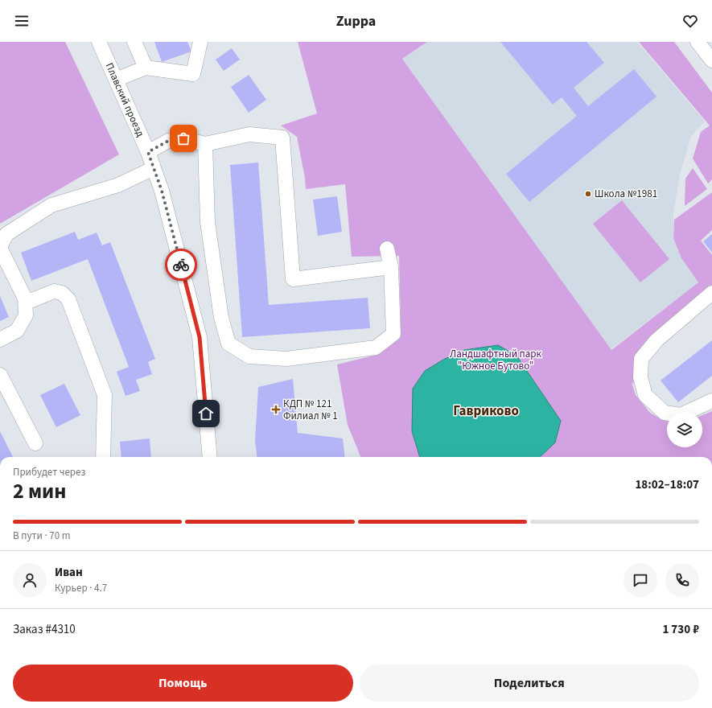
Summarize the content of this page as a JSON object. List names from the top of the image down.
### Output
{
  "streets": {
    "street": ["Плавский проезд"]
  },
  "districts": ["Гавриково"],
  "parks": ["Ландшафтный парк \"Южное Бутово\""],
  "places": {
    "other": ["Школа №1981"],
    "health": ["КДП № 121 Филиал № 1"]
  },
  "page": {
    "header": "Zuppa",
    "heading": ["2 мин", "Прибудет через", "18:02–18:07"],
    "panel": [
      "Иван",
      "Курьер · 4.7",
      "Заказ #4310",
      "1 730 ₽"
    ],
    "bar": "В пути · 70 m",
    "buttons": ["Помощь", "Поделиться"]
  }
}
